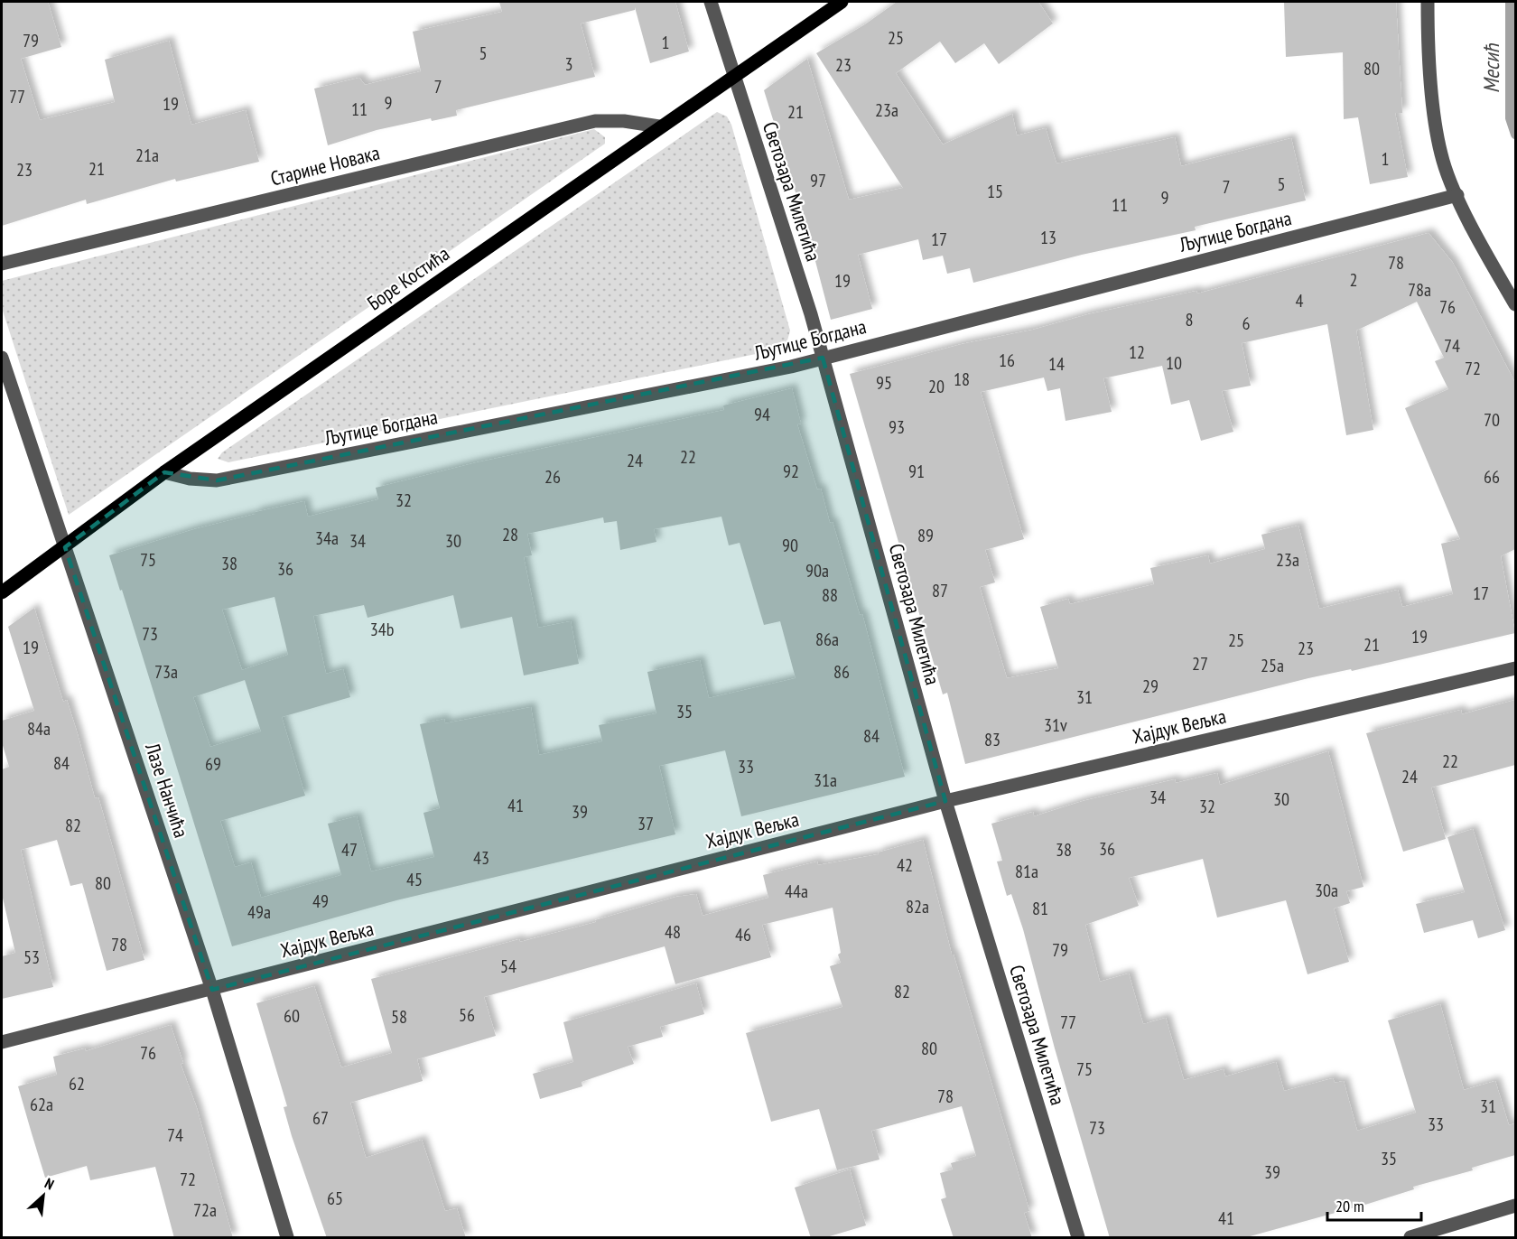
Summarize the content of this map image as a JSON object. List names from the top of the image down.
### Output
{
  "streets": {
    "main road": ["Боре Костића"],
    "street": [
      "Старине Новака",
      "Светозара Милетића",
      "Љутице Богдана",
      "Хајдук Вељка",
      "Лазе Нанчића"
    ]
  },
  "crossings": [
    ["Старине Новака", "Боре Костића"],
    ["Светозара Милетића", "Љутице Богдана"],
    ["Светозара Милетића", "Боре Костића"],
    ["Светозара Милетића", "Хајдук Вељка"],
    ["Љутице Богдана", "Боре Костића"],
    ["Боре Костића", "Лазе Нанчића"],
    ["Хајдук Вељка", "Лазе Нанчића"]
  ],
  "water": ["Месић"],
  "house_numbers": [
    "25",
    "79",
    "1",
    "5",
    "3",
    "23",
    "80",
    "7",
    "77",
    "9",
    "19",
    "11",
    "23a",
    "21",
    "21a",
    "1",
    "21",
    "23",
    "97",
    "5",
    "7",
    "15",
    "9",
    "11",
    "13",
    "17",
    "78",
    "2",
    "19",
    "78a",
    "4",
    "76",
    "8",
    "6",
    "74",
    "12",
    "16",
    "10",
    "14",
    "72",
    "18",
    "95",
    "20",
    "94",
    "70",
    "93",
    "22",
    "24",
    "92",
    "91",
    "26",
    "66",
    "32",
    "28",
    "89",
    "34a",
    "34",
    "30",
    "90",
    "75",
    "23a",
    "38",
    "36",
    "90a",
    "87",
    "17",
    "88",
    "34b",
    "73",
    "19",
    "86a",
    "25",
    "21",
    "19",
    "23",
    "27",
    "25a",
    "73a",
    "86",
    "29",
    "31",
    "35",
    "31v",
    "84a",
    "84",
    "83",
    "22",
    "84",
    "69",
    "33",
    "24",
    "31a",
    "34",
    "30",
    "41",
    "32",
    "39",
    "37",
    "82",
    "36",
    "47",
    "38",
    "43",
    "42",
    "81a",
    "45",
    "80",
    "30a",
    "44a",
    "49",
    "82a",
    "81",
    "49a",
    "48",
    "46",
    "78",
    "79",
    "53",
    "54",
    "82",
    "56",
    "60",
    "58",
    "77",
    "80",
    "76",
    "75",
    "62",
    "78",
    "62a",
    "31",
    "67",
    "33",
    "73",
    "74",
    "35",
    "39",
    "72",
    "65",
    "72a",
    "41"
  ],
  "scale_bar": "20 m",
  "north": "top right"
}
